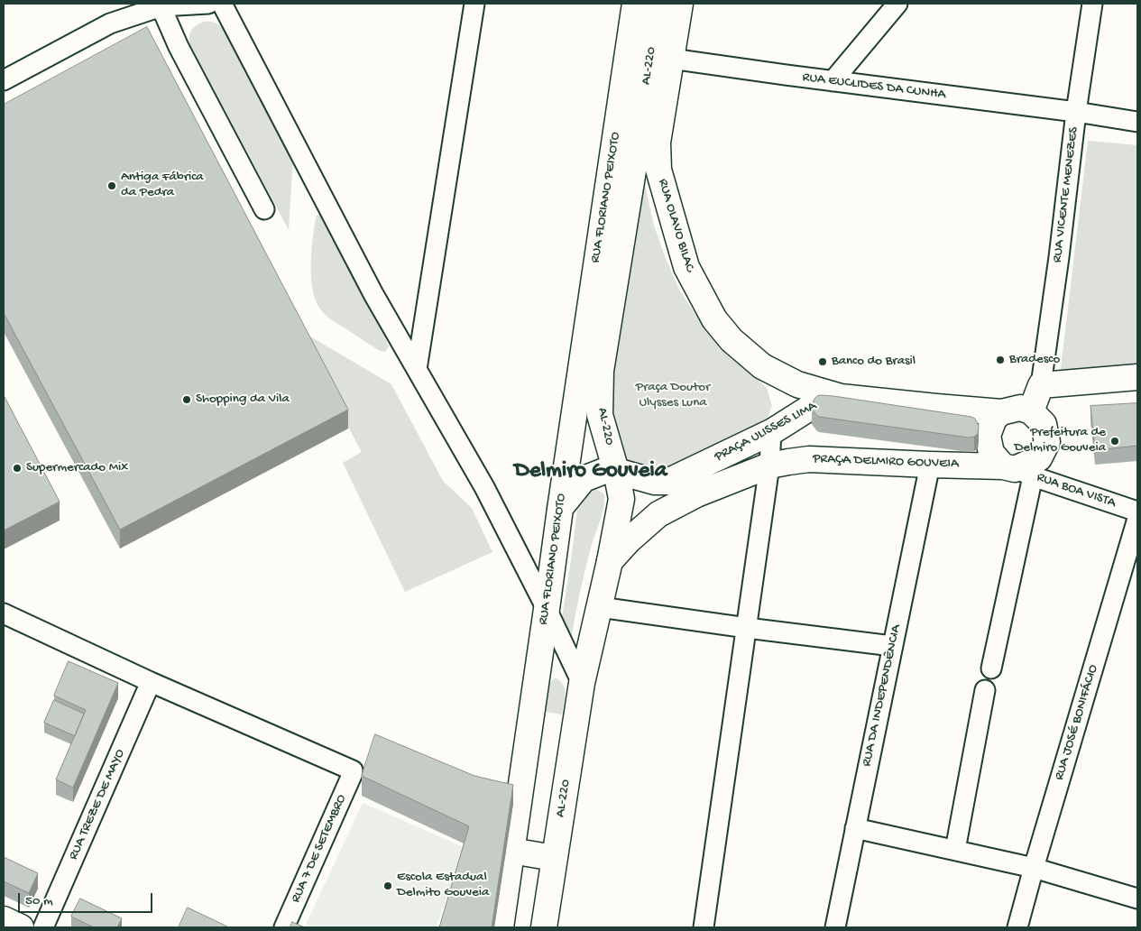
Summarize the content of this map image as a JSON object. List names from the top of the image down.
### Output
{
  "streets": {
    "main road": [
      "AL-220",
      "RUA FLORIANO PEIXOTO",
      "RUA OLAVO BILAC",
      "PRAÇA ULISSES LIMA",
      "PRAÇA DELMIRO GOUVEIA"
    ],
    "street": [
      "RUA EUCLIDES DA CUNHA",
      "RUA VICENTE MENEZES",
      "RUA BOA VISTA",
      "RUA DA INDEPENDÊNCIA",
      "RUA JOSÉ BONIFÁCIO",
      "RUA TREZE DE MAYO",
      "RUA 7 DE SETEMBRO"
    ]
  },
  "crossings": [
    ["AL-220", "PRAÇA ULISSES LIMA"],
    ["RUA EUCLIDES DA CUNHA", "RUA VICENTE MENEZES"],
    ["RUA EUCLIDES DA CUNHA", "RUA OLAVO BILAC"],
    ["RUA OLAVO BILAC", "PRAÇA ULISSES LIMA"],
    ["PRAÇA ULISSES LIMA", "PRAÇA DELMIRO GOUVEIA"],
    ["PRAÇA ULISSES LIMA", "RUA BOA VISTA"],
    ["PRAÇA DELMIRO GOUVEIA", "RUA BOA VISTA"],
    ["PRAÇA DELMIRO GOUVEIA", "RUA DA INDEPENDÊNCIA"],
    ["RUA TREZE DE MAYO", "RUA 7 DE SETEMBRO"]
  ],
  "districts": ["Delmiro Gouveia"],
  "parks": ["Praça Doutor Ulysses Luna"],
  "places": [
    "Antiga Fábrica da Pedra",
    "Bradesco",
    "Banco do Brasil",
    "Shopping da Vila",
    "Prefeitura de Delmiro Gouveia",
    "Supermercado Mix",
    "Escola Estadual Delmito Gouveia"
  ],
  "scale_bar": "50 m"
}
